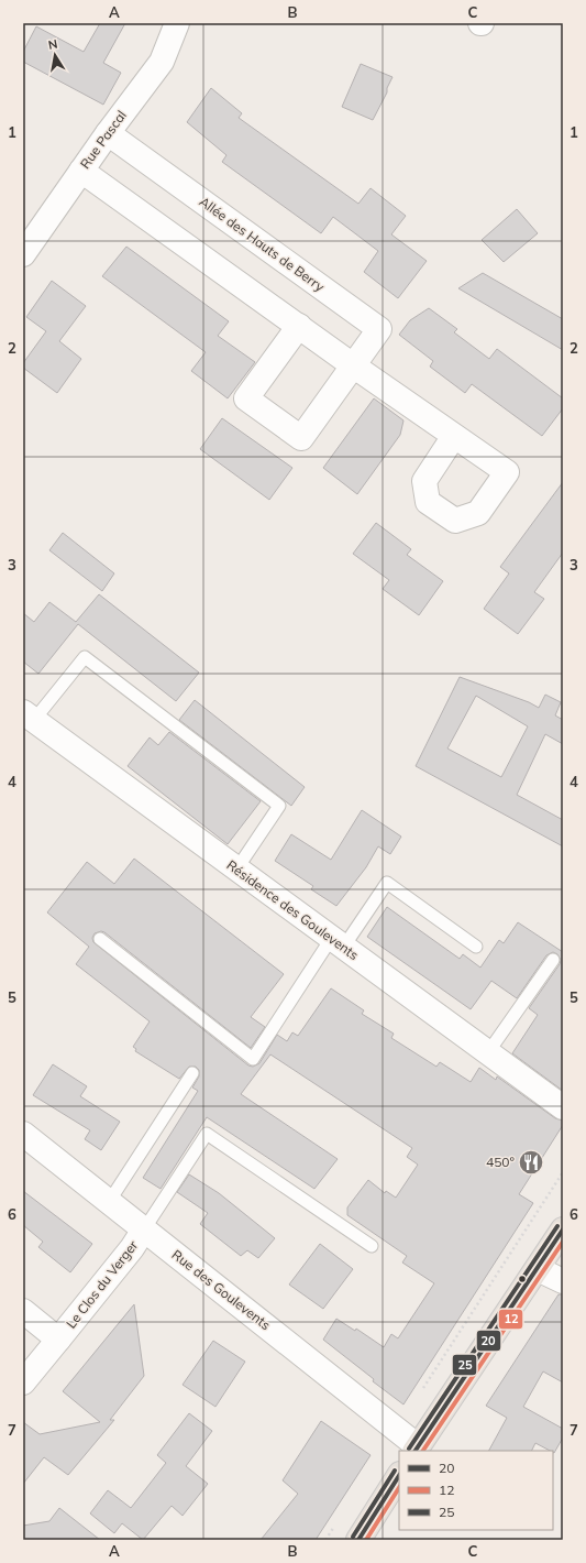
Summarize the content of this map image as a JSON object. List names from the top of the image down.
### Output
{
  "streets": {
    "street": [
      "Rue Pascal",
      "Allée des Hauts de Berry",
      "Résidence des Goulevents",
      "Le Clos du Verger",
      "Rue des Goulevents"
    ]
  },
  "crossings": [
    ["Rue Pascal", "Allée des Hauts de Berry"],
    ["Le Clos du Verger", "Rue des Goulevents"]
  ],
  "places": {
    "restaurant": ["450°"]
  },
  "lines": ["transit line 25", "transit line 20", "transit line 12"],
  "legend": ["20", "12", "25"],
  "north": "top",
  "grid": {
    "columns": ["A", "B", "C"],
    "rows": [
      "1",
      "2",
      "3",
      "4",
      "5",
      "6",
      "7"
    ]
  }
}
